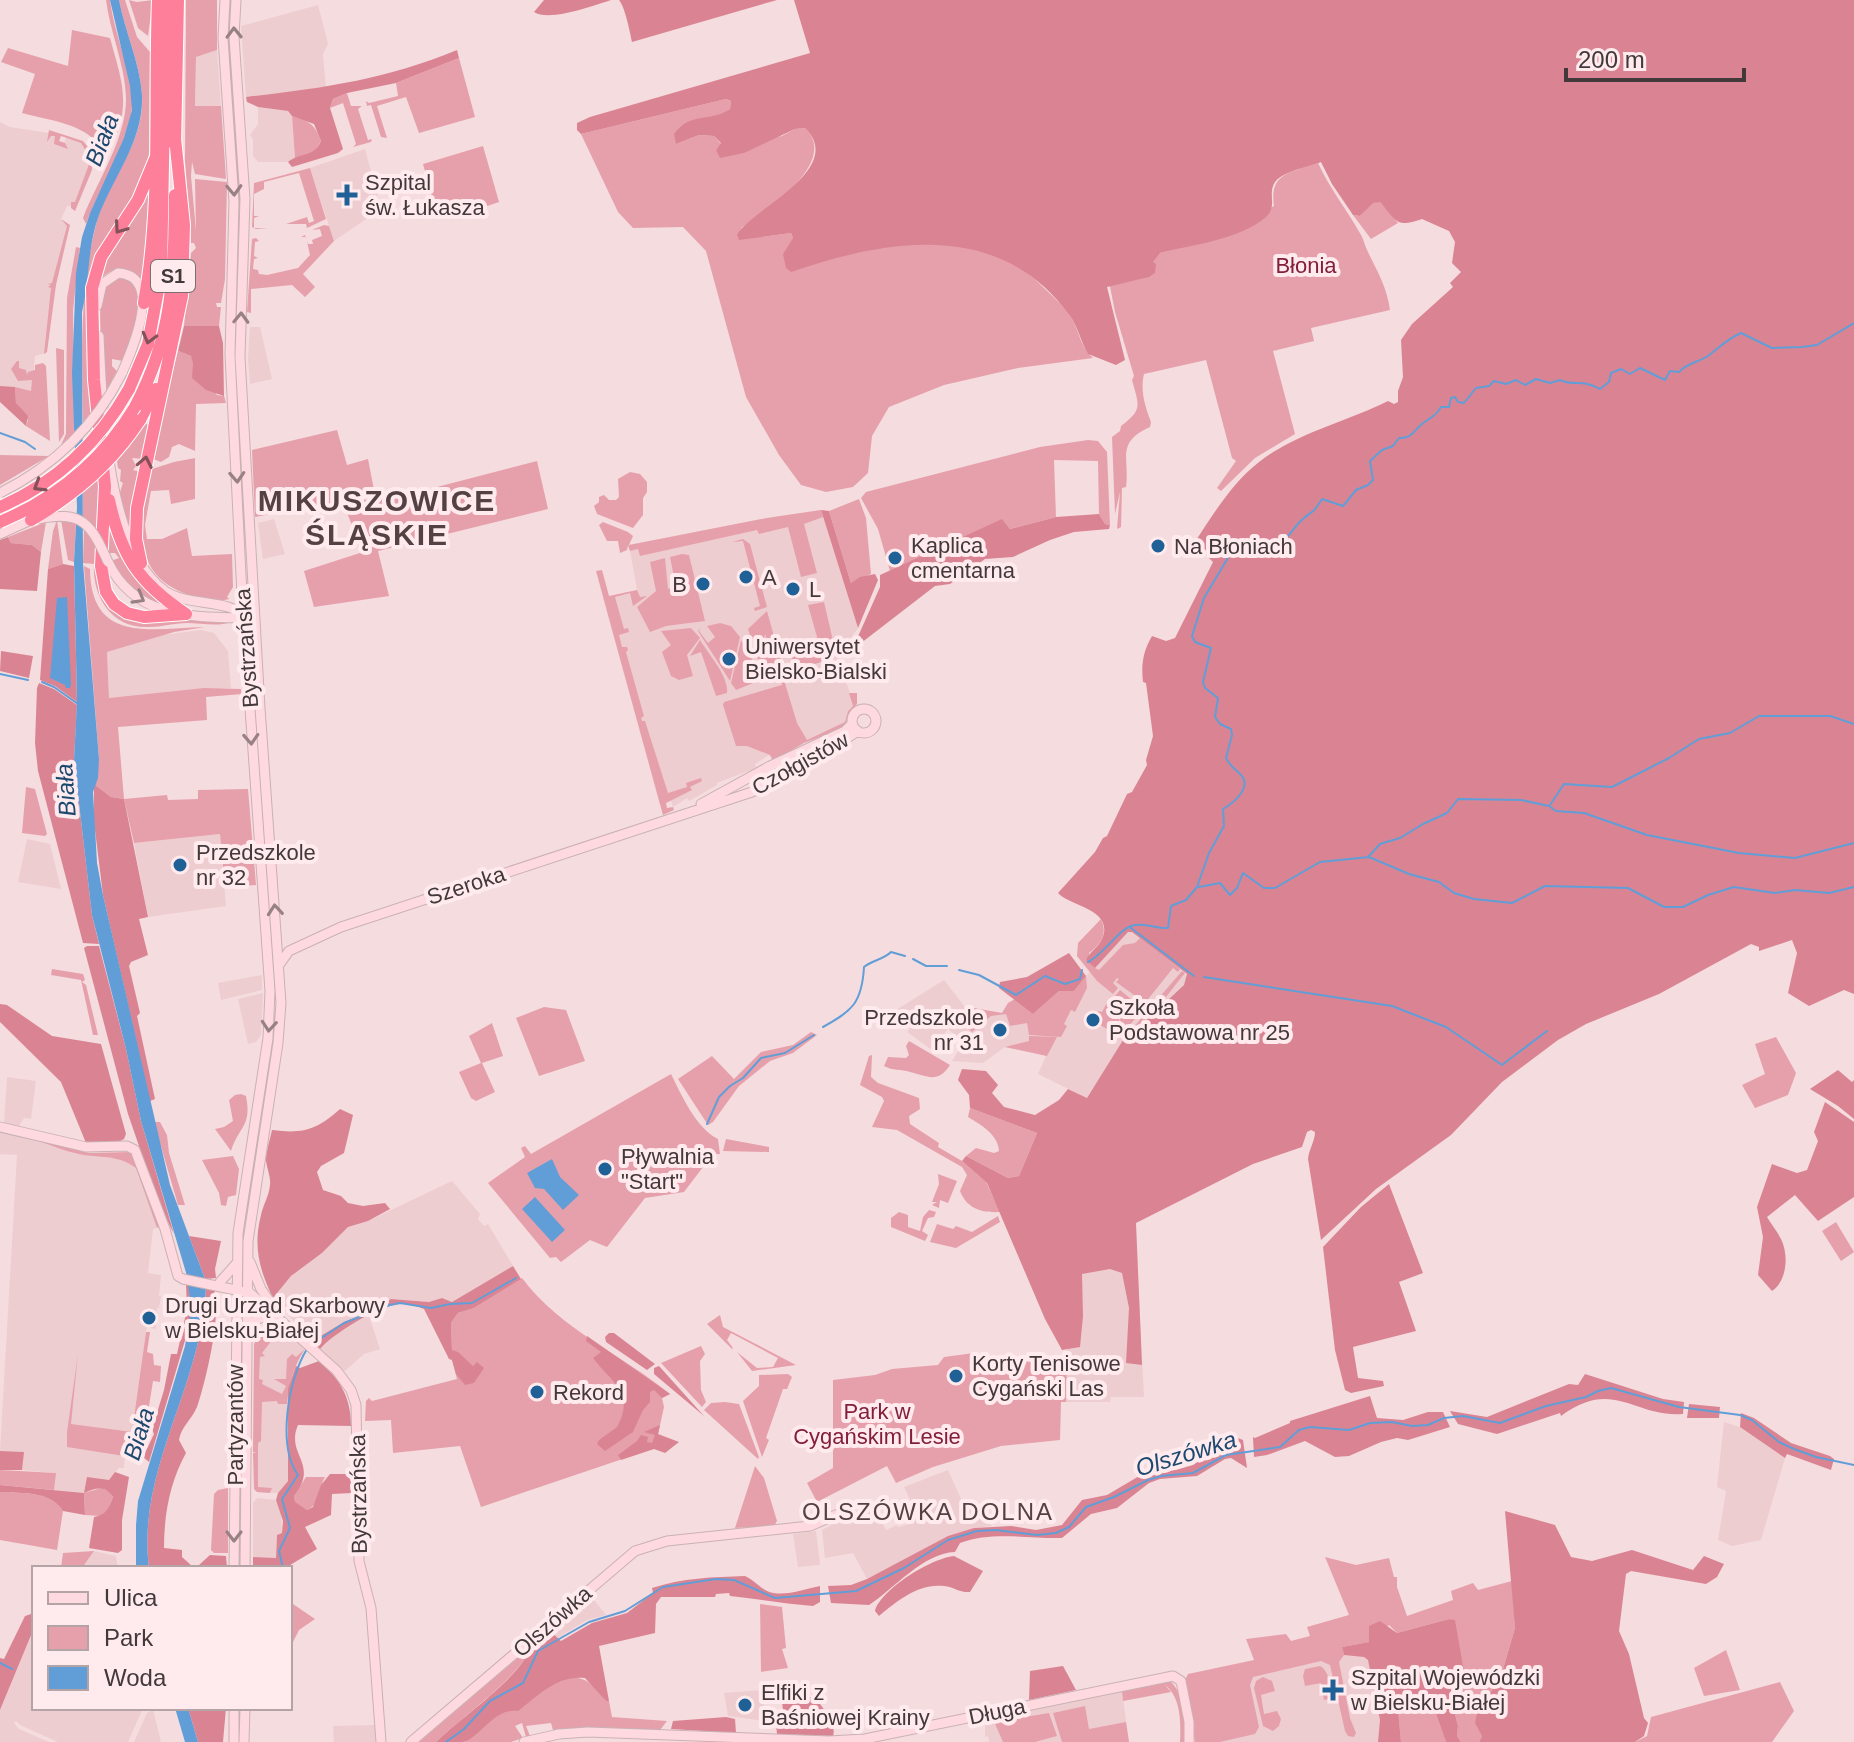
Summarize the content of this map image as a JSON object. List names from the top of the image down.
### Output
{
  "streets": {
    "highway": ["S1"],
    "main road": [
      "Bystrzańska",
      "Czołgistów",
      "Szeroka",
      "Partyzantów",
      "Olszówka",
      "Długa"
    ]
  },
  "crossings": [
    ["Bystrzańska", "Szeroka"],
    ["Bystrzańska", "Partyzantów"],
    ["Czołgistów", "Szeroka"]
  ],
  "districts": ["MIKUSZOWICE ŚLĄSKIE", "OLSZÓWKA DOLNA"],
  "water": ["Biała", "Olszówka"],
  "parks": ["Błonia", "Park w Cygańskim Lesie"],
  "places": {
    "health": ["Szpital św. Łukasza", "Szpital Wojewódzki w Bielsku-Białej"],
    "other": [
      "Na Błoniach",
      "Kaplica cmentarna",
      "A",
      "B",
      "L",
      "Uniwersytet Bielsko-Bialski",
      "Przedszkole nr 32",
      "Szkoła Podstawowa nr 25",
      "Przedszkole nr 31",
      "Pływalnia \"Start\"",
      "Drugi Urząd Skarbowy w Bielsku-Białej",
      "Korty Tenisowe Cygański Las",
      "Rekord",
      "Elfiki z Baśniowej Krainy"
    ]
  },
  "legend": ["Ulica", "Park", "Woda"],
  "scale_bar": "200 m"
}
